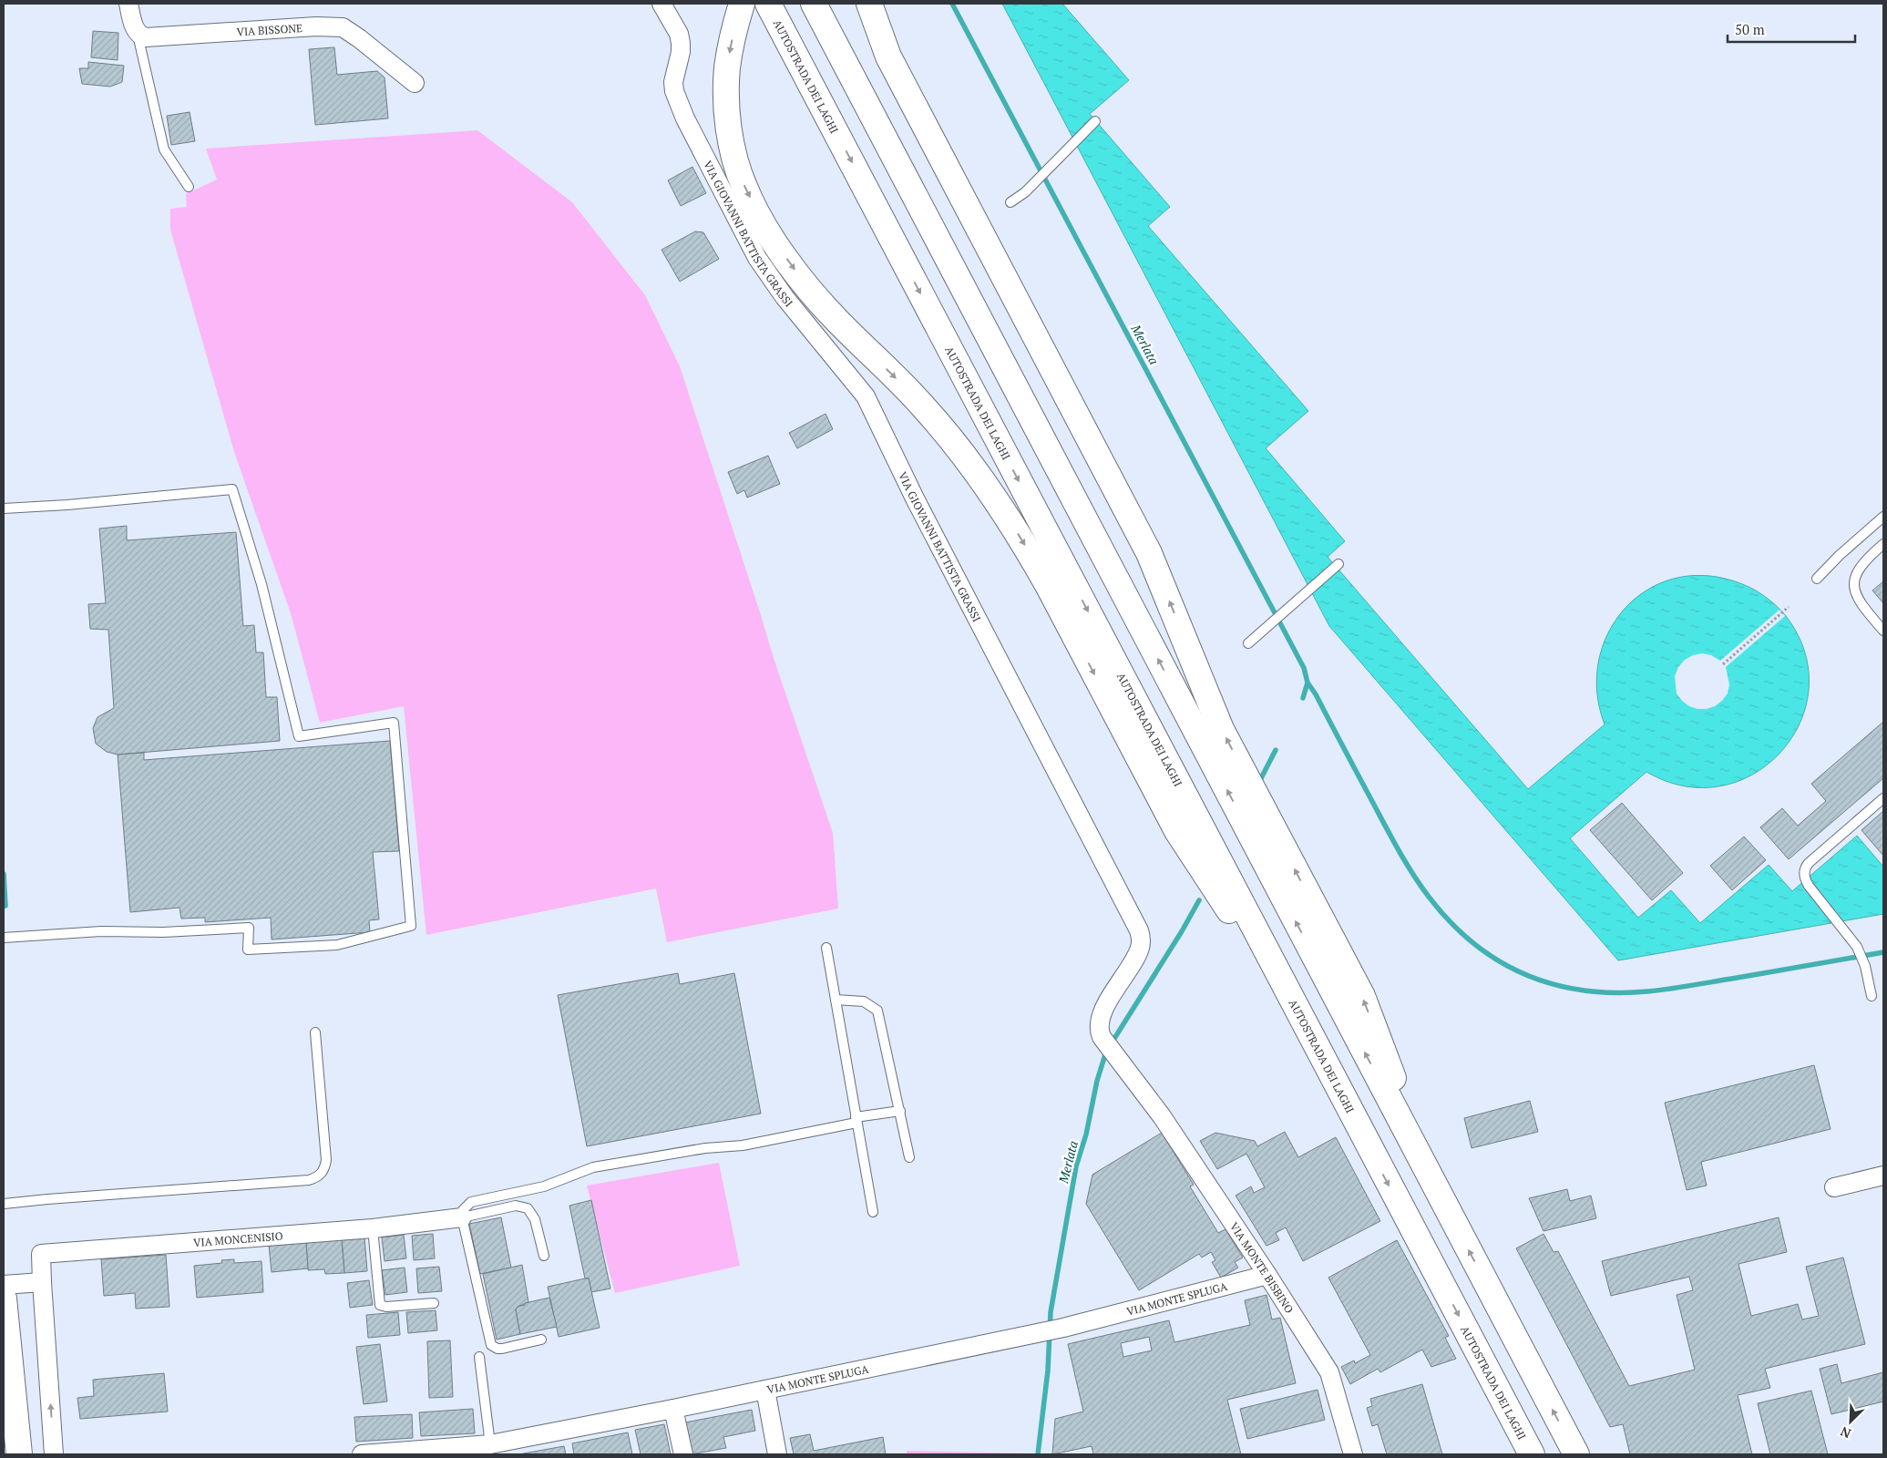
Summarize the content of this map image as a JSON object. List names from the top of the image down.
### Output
{
  "streets": {
    "main road": ["AUTOSTRADA DEI LAGHI"],
    "street": [
      "VIA BISSONE",
      "VIA GIOVANNI BATTISTA GRASSI",
      "VIA MONCENISIO",
      "VIA MONTE BISBINO",
      "VIA MONTE SPLUGA"
    ]
  },
  "crossings": [
    ["VIA GIOVANNI BATTISTA GRASSI", "VIA MONTE BISBINO"],
    ["VIA MONTE BISBINO", "VIA MONTE SPLUGA"]
  ],
  "water": ["Merlata"],
  "scale_bar": "50 m",
  "north": "bottom left"
}
